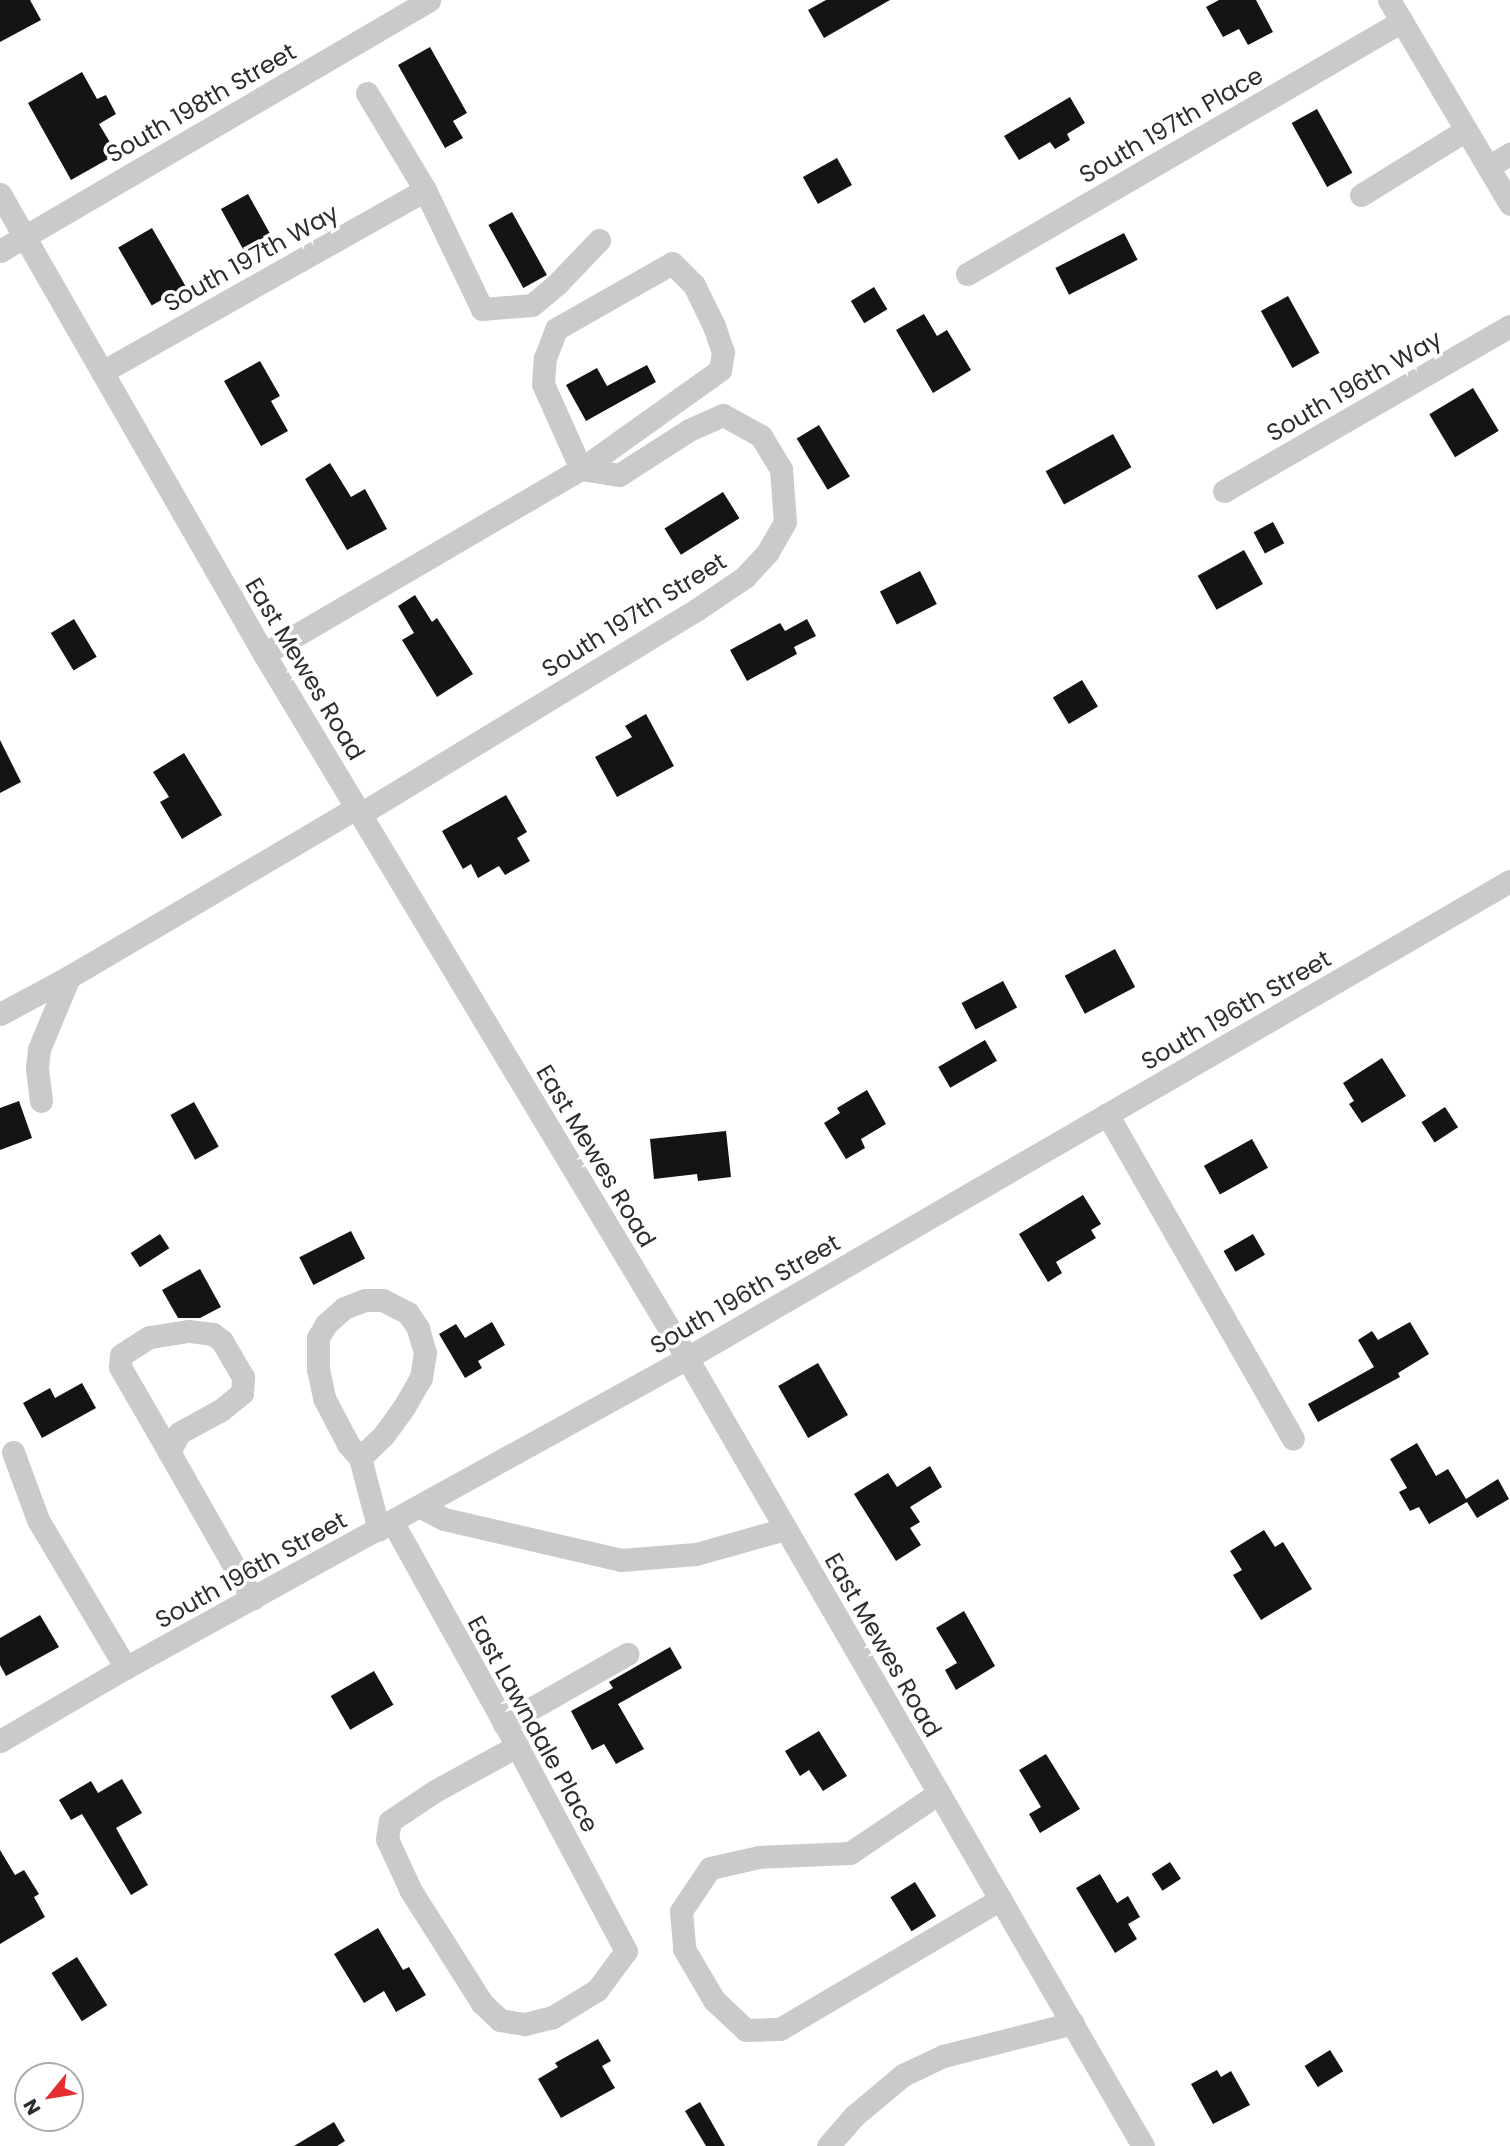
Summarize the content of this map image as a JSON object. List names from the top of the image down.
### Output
{
  "streets": {
    "street": [
      "South 198th Street",
      "South 197th Place",
      "South 197th Way",
      "South 196th Way",
      "South 197th Street",
      "East Mewes Road",
      "South 196th Street",
      "East Lawndale Place"
    ]
  },
  "crossings": [
    ["South 198th Street", "East Mewes Road"],
    ["South 197th Way", "East Mewes Road"],
    ["South 197th Street", "East Mewes Road"],
    ["East Mewes Road", "South 196th Street"],
    ["South 196th Street", "East Lawndale Place"]
  ],
  "north": "bottom left"
}
